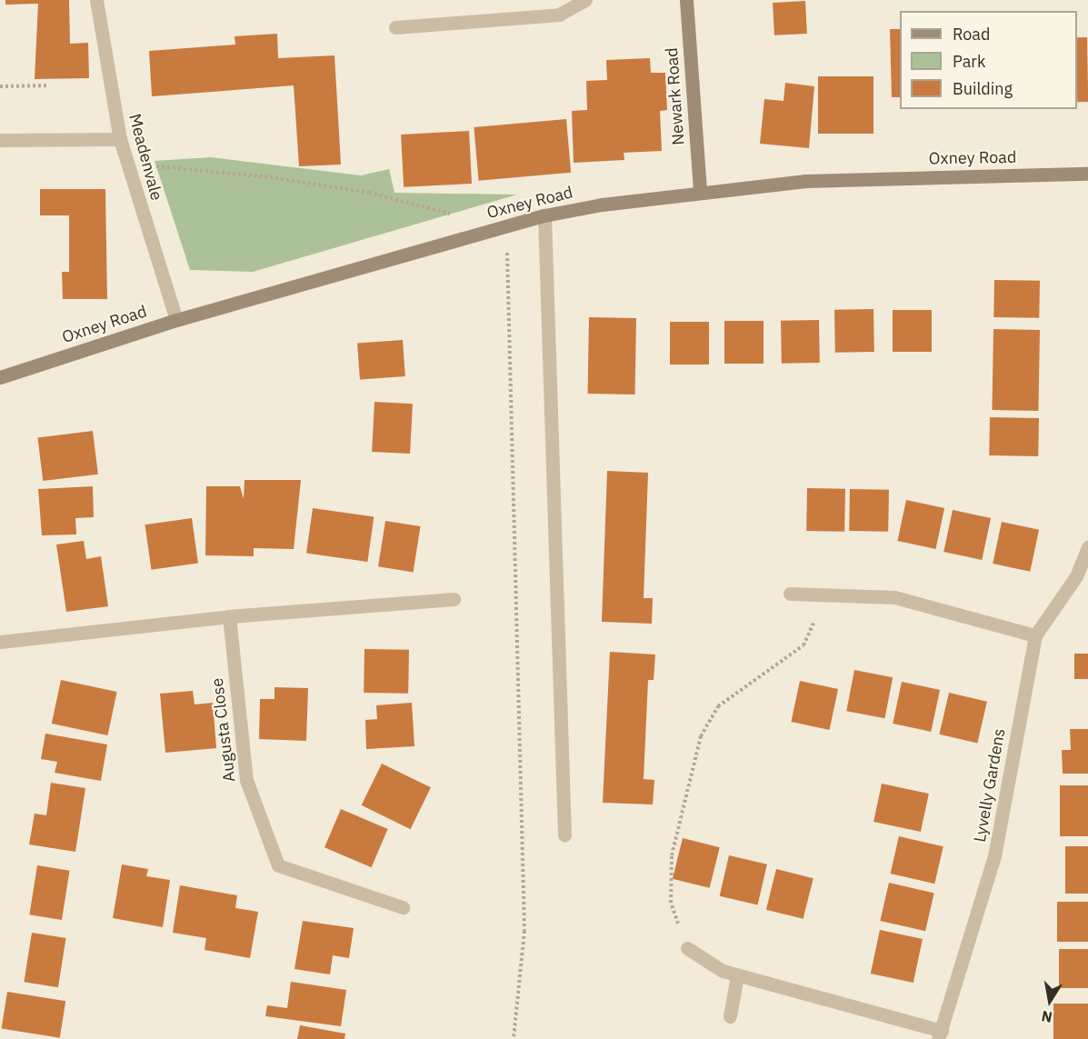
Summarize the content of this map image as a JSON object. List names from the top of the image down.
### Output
{
  "streets": {
    "street": [
      "Newark Road",
      "Meadenvale",
      "Oxney Road",
      "Augusta Close",
      "Lyvelly Gardens"
    ]
  },
  "crossings": [
    ["Newark Road", "Oxney Road"],
    ["Meadenvale", "Oxney Road"]
  ],
  "legend": ["Road", "Park", "Building"],
  "north": "bottom"
}
